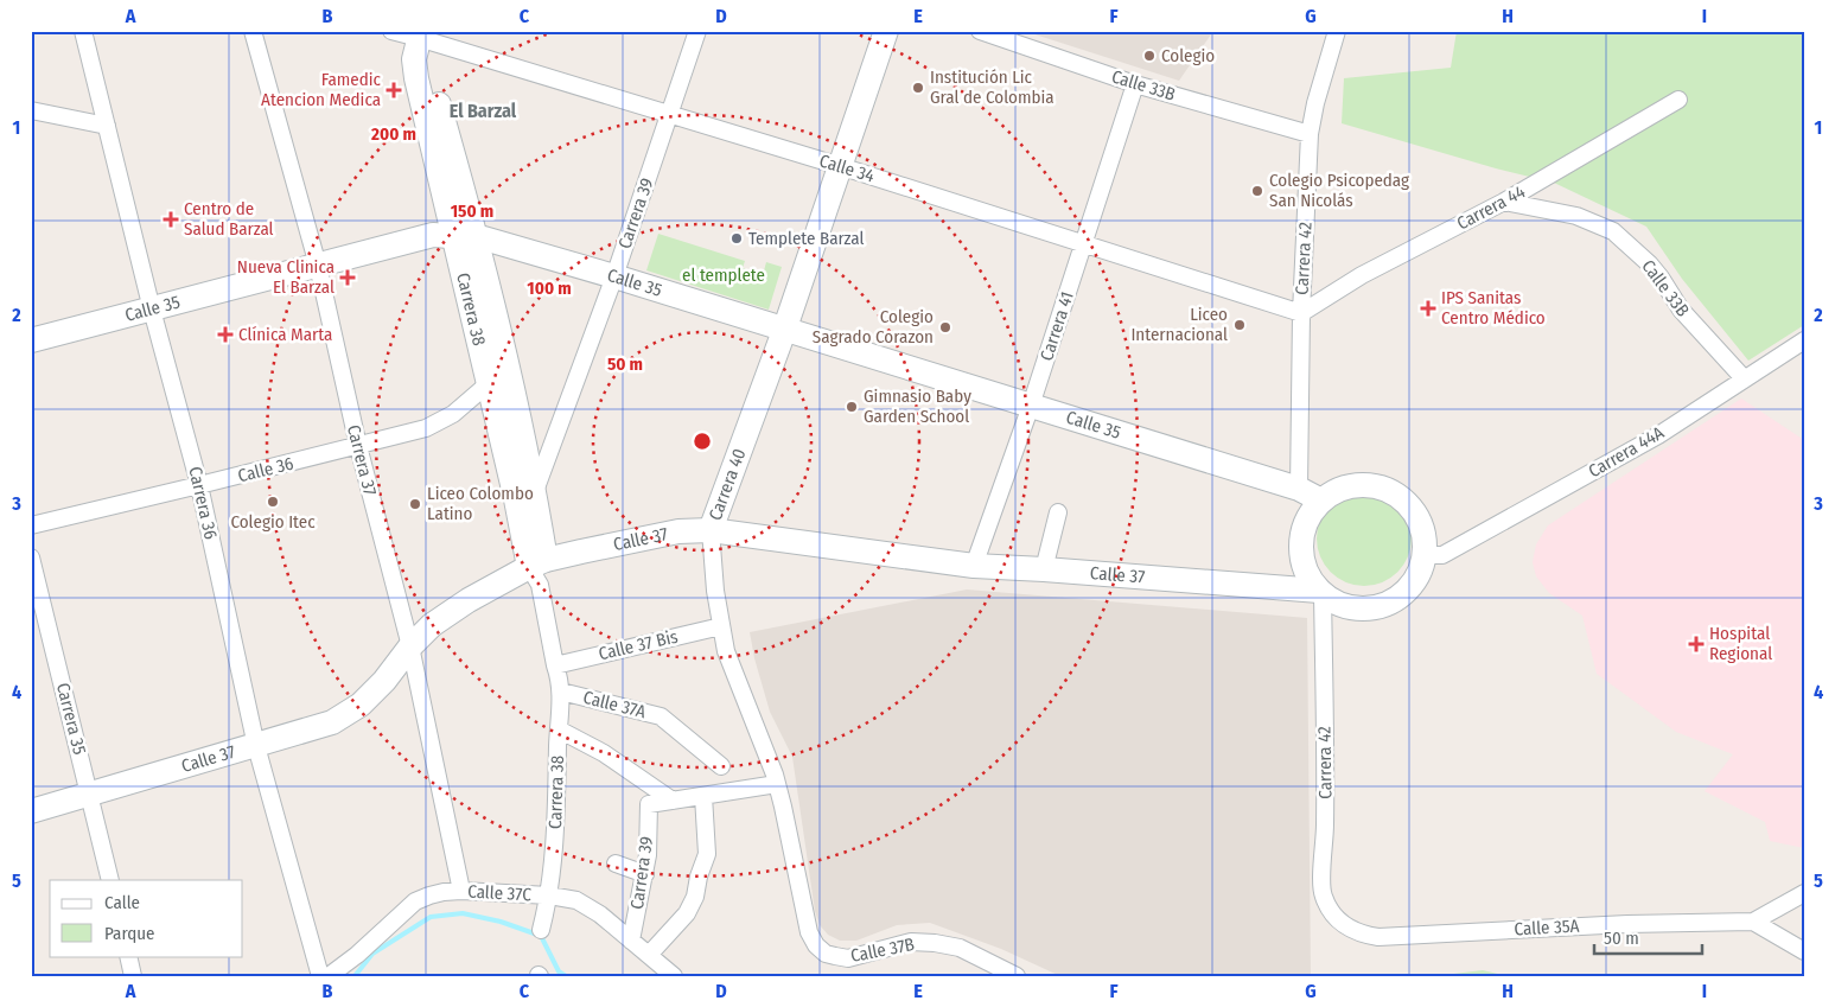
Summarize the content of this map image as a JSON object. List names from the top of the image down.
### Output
{
  "streets": {
    "street": [
      "Calle 33B",
      "Calle 34",
      "Carrera 44",
      "Carrera 39",
      "Carrera 42",
      "Calle 35",
      "Carrera 38",
      "Carrera 41",
      "Carrera 44A",
      "Carrera 37",
      "Calle 36",
      "Carrera 40",
      "Carrera 36",
      "Calle 37",
      "Calle 37 Bis",
      "Calle 37A",
      "Carrera 35",
      "Calle 37C",
      "Calle 35A",
      "Calle 37B"
    ]
  },
  "crossings": [
    ["Calle 33B", "Carrera 44"],
    ["Calle 33B", "Carrera 42"],
    ["Calle 33B", "Carrera 41"],
    ["Calle 33B", "Carrera 44A"],
    ["Calle 34", "Carrera 44"],
    ["Calle 34", "Carrera 39"],
    ["Calle 34", "Carrera 42"],
    ["Calle 34", "Carrera 38"],
    ["Calle 34", "Carrera 41"],
    ["Calle 34", "Carrera 40"],
    ["Carrera 44", "Carrera 42"],
    ["Carrera 39", "Calle 35"],
    ["Carrera 39", "Carrera 38"],
    ["Carrera 39", "Calle 37C"],
    ["Carrera 42", "Calle 35"],
    ["Carrera 42", "Carrera 44A"],
    ["Carrera 42", "Calle 37"],
    ["Carrera 42", "Calle 35A"],
    ["Calle 35", "Carrera 38"],
    ["Calle 35", "Carrera 41"],
    ["Calle 35", "Carrera 44A"],
    ["Calle 35", "Carrera 37"],
    ["Calle 35", "Carrera 40"],
    ["Calle 35", "Carrera 36"],
    ["Calle 35", "Calle 37"],
    ["Carrera 38", "Calle 36"],
    ["Carrera 38", "Calle 37"],
    ["Carrera 38", "Calle 37 Bis"],
    ["Carrera 38", "Calle 37A"],
    ["Carrera 38", "Calle 37C"],
    ["Carrera 41", "Calle 37"],
    ["Carrera 44A", "Calle 37"],
    ["Carrera 37", "Calle 36"],
    ["Carrera 37", "Calle 37"],
    ["Carrera 37", "Calle 37C"],
    ["Calle 36", "Carrera 36"],
    ["Carrera 40", "Calle 37"],
    ["Carrera 40", "Calle 37 Bis"],
    ["Carrera 40", "Calle 37B"],
    ["Carrera 36", "Calle 37"],
    ["Calle 37", "Carrera 35"]
  ],
  "districts": ["El Barzal"],
  "parks": ["el templete"],
  "places": {
    "other": [
      "Colegio",
      "Institución Lic Gral de Colombia",
      "Colegio Psicopedag San Nicolás",
      "Templete Barzal",
      "Liceo Internacional",
      "Colegio Sagrado Corazon",
      "Gimnasio Baby Garden School",
      "Colegio Itec",
      "Liceo Colombo Latino"
    ],
    "health": [
      "Famedic Atencion Medica",
      "Centro de Salud Barzal",
      "Nueva Clinica El Barzal",
      "IPS Sanitas Centro Médico",
      "Clínica Marta",
      "Hospital Regional"
    ]
  },
  "legend": ["Calle", "Parque"],
  "scale_bar": "50 m",
  "grid": {
    "columns": [
      "A",
      "B",
      "C",
      "D",
      "E",
      "F",
      "G",
      "H",
      "I"
    ],
    "rows": [
      "1",
      "2",
      "3",
      "4",
      "5"
    ]
  },
  "rings": [
    "200 m",
    "150 m",
    "100 m",
    "50 m"
  ]
}
